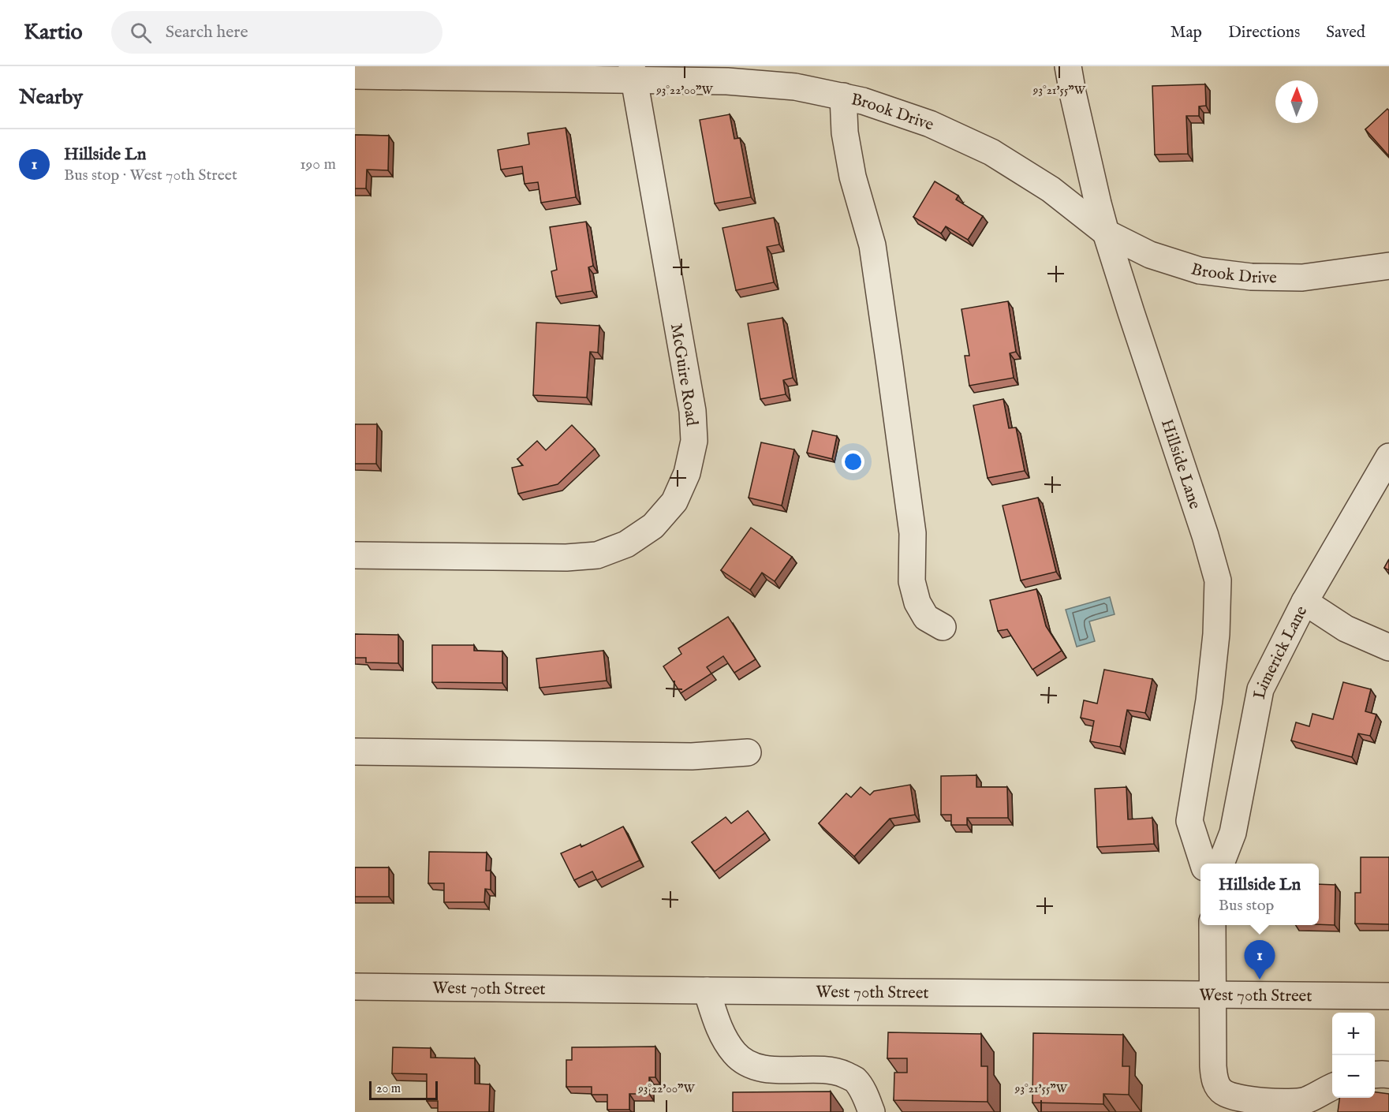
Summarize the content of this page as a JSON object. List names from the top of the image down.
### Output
{
  "streets": {
    "street": [
      "Brook Drive",
      "McGuire Road",
      "Hillside Lane",
      "Limerick Lane",
      "West 70th Street"
    ]
  },
  "crossings": [
    ["Brook Drive", "McGuire Road"],
    ["Brook Drive", "Hillside Lane"]
  ],
  "scale_bar": "20 m",
  "north": "top",
  "page": {
    "header": "Kartio",
    "search": "Search here",
    "nav": ["Map", "Directions", "Saved"],
    "heading": "Nearby",
    "list": [
      {
        "mark": "1",
        "name": "Hillside Ln",
        "note": "Bus stop · West 70th Street",
        "value": "190 m"
      }
    ],
    "popup": ["Hillside Ln", "Bus stop"],
    "pins": "1",
    "map_buttons": ["+", "−"],
    "scale": "20 m"
  },
  "coordinates": ["93°22'00\"W", "93°21'55\"W"]
}
